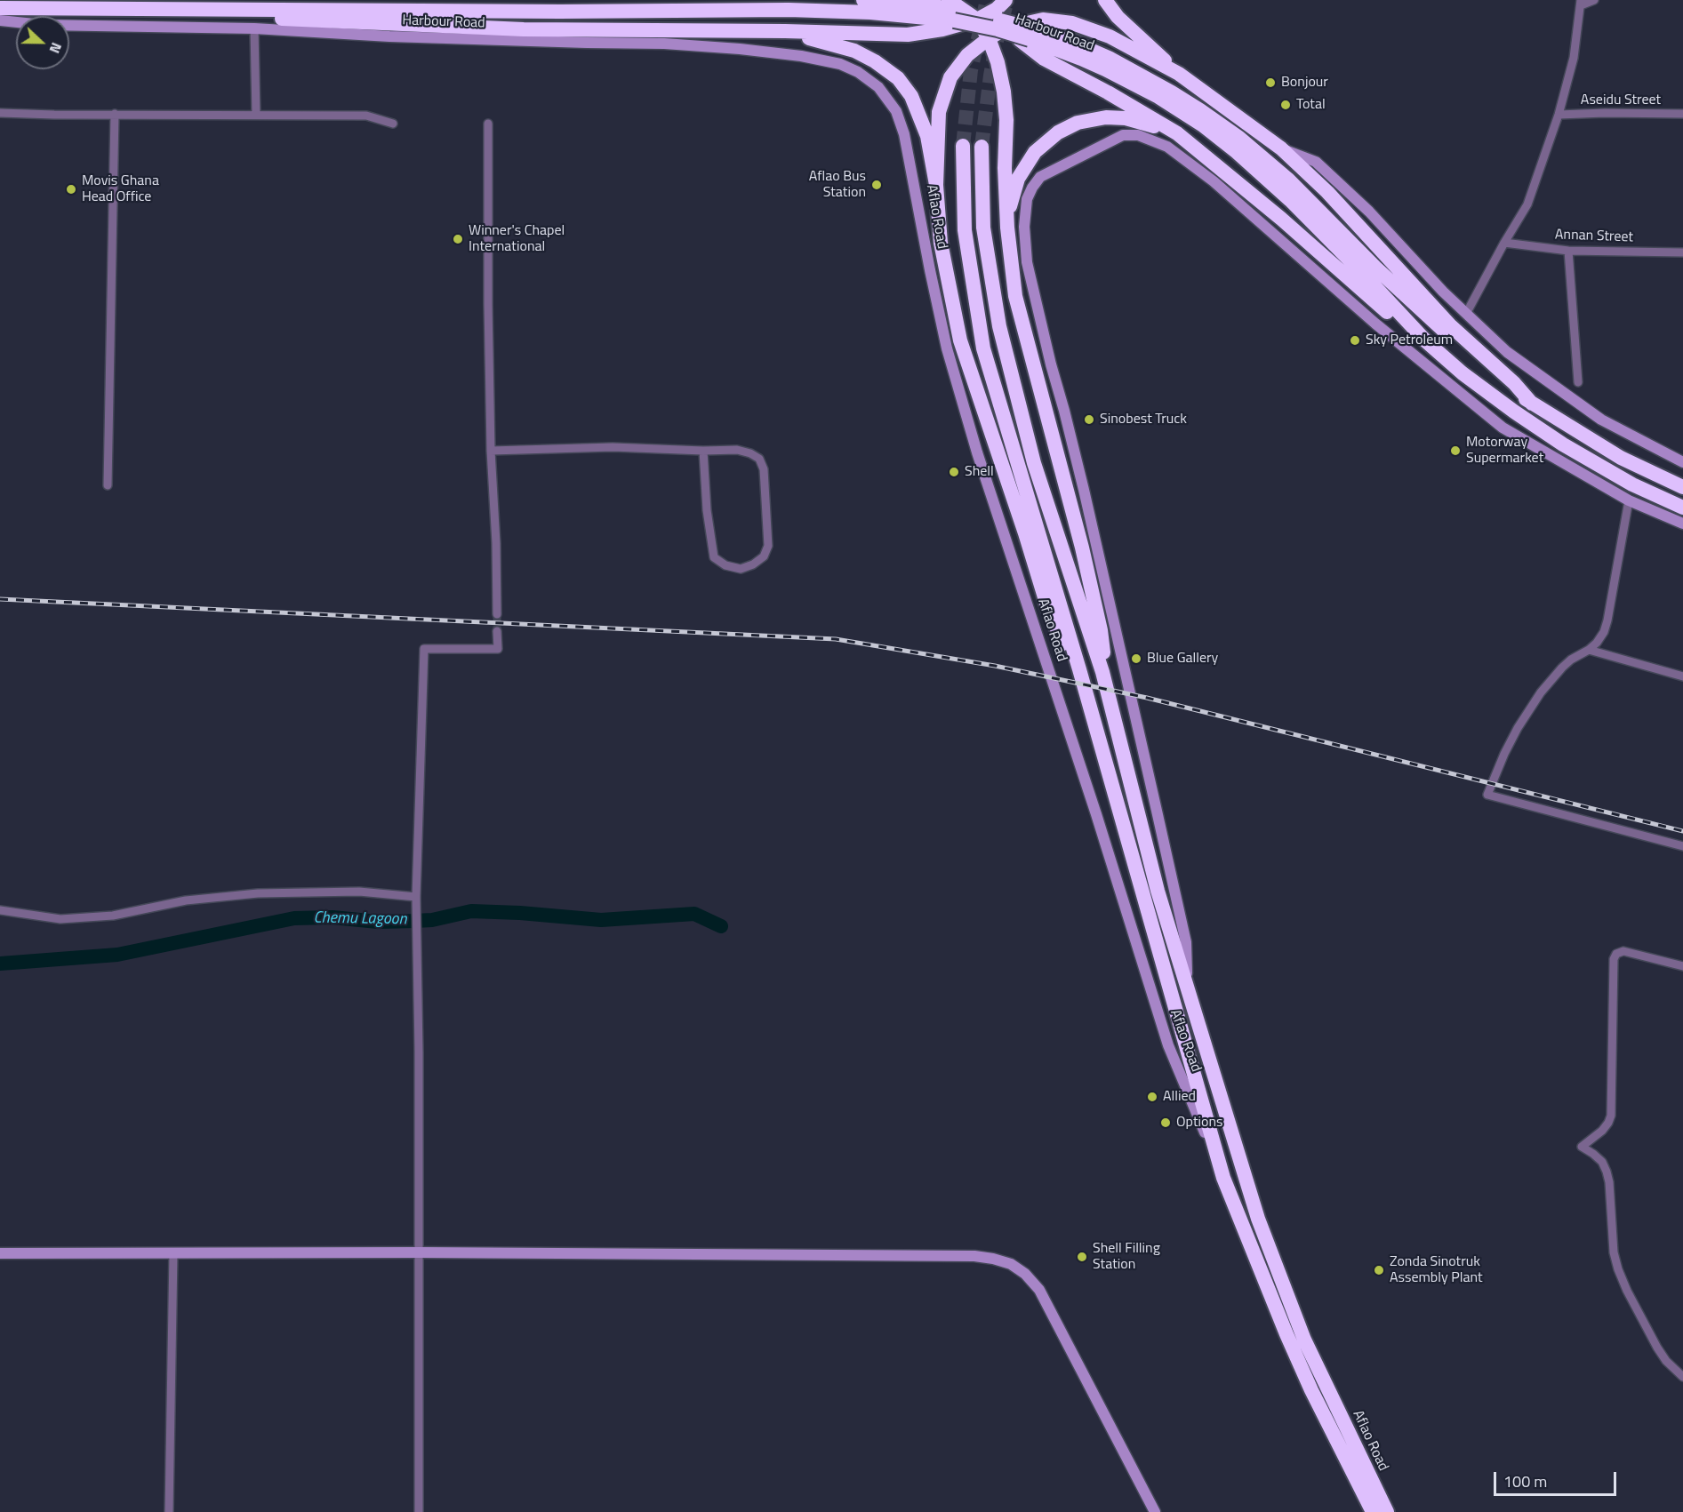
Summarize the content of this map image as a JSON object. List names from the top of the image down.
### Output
{
  "streets": {
    "highway": ["Harbour Road", "Aflao Road"],
    "street": ["Aseidu Street", "Annan Street"]
  },
  "crossings": [
    ["Harbour Road", "Aflao Road"]
  ],
  "water": ["Chemu Lagoon"],
  "places": [
    "Bonjour",
    "Total",
    "Aflao Bus Station",
    "Movis Ghana Head Office",
    "Winner's Chapel International",
    "Sky Petroleum",
    "Sinobest Truck",
    "Motorway Supermarket",
    "Shell",
    "Blue Gallery",
    "Allied",
    "Options",
    "Shell Filling Station",
    "Zonda Sinotruk Assembly Plant"
  ],
  "scale_bar": "100 m",
  "north": "right"
}
